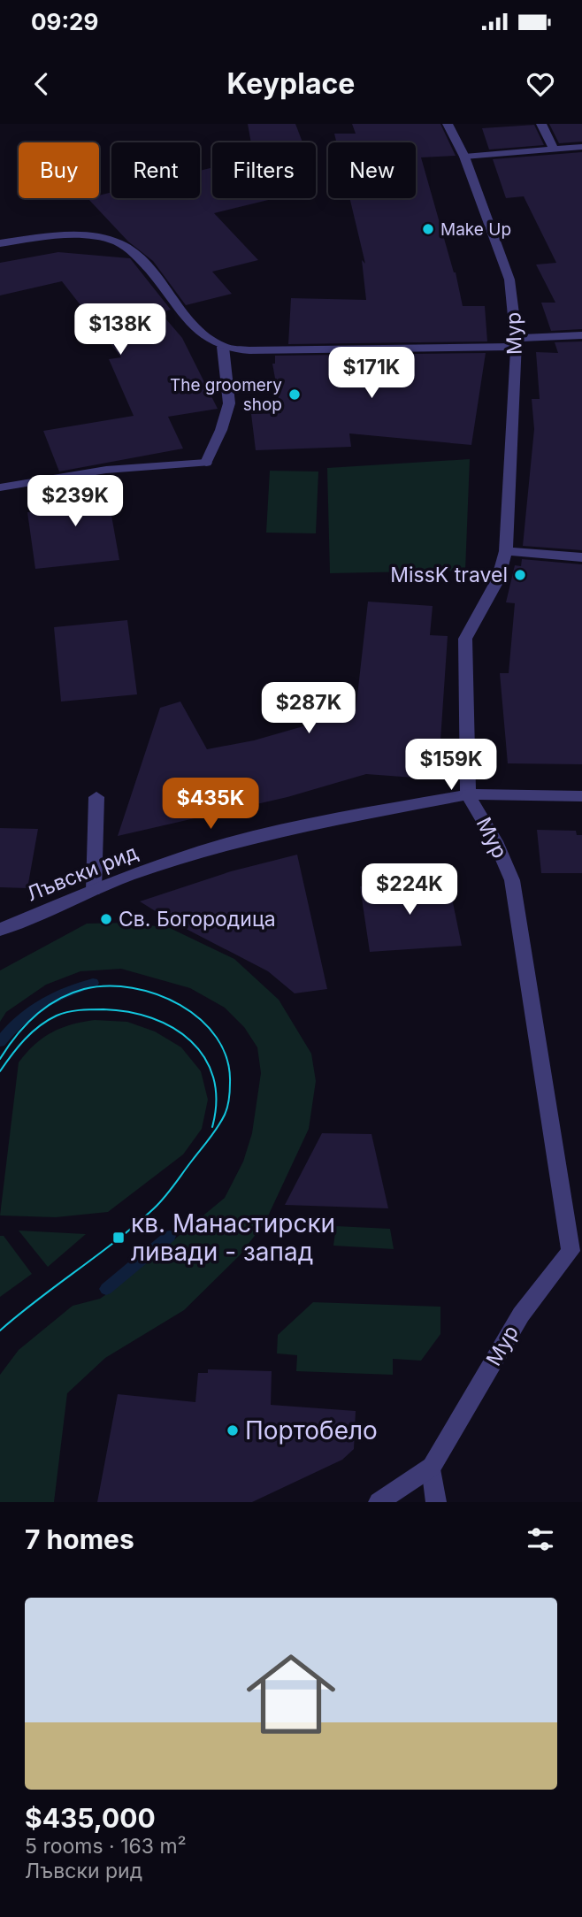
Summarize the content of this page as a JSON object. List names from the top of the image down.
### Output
{
  "streets": {
    "street": ["Мур", "Лъвски рид"]
  },
  "crossings": [
    ["Мур", "Лъвски рид"]
  ],
  "places": {
    "other": [
      "Make Up",
      "The groomery shop",
      "MissK travel",
      "Св. Богородица",
      "Портобело"
    ],
    "transit": ["кв. Манастирски ливади - запад"]
  },
  "page": {
    "status": "09:29",
    "header": "Keyplace",
    "chip": [
      "Buy",
      "Rent",
      "Filters",
      "New"
    ],
    "price": [
      "$138K",
      "$171K",
      "$239K",
      "$287K",
      "$159K",
      "$435K",
      "$224K"
    ],
    "heading": "7 homes",
    "list": [
      {
        "name": "$435,000",
        "note": "5 rooms · 163 m² · Лъвски рид"
      }
    ]
  }
}
